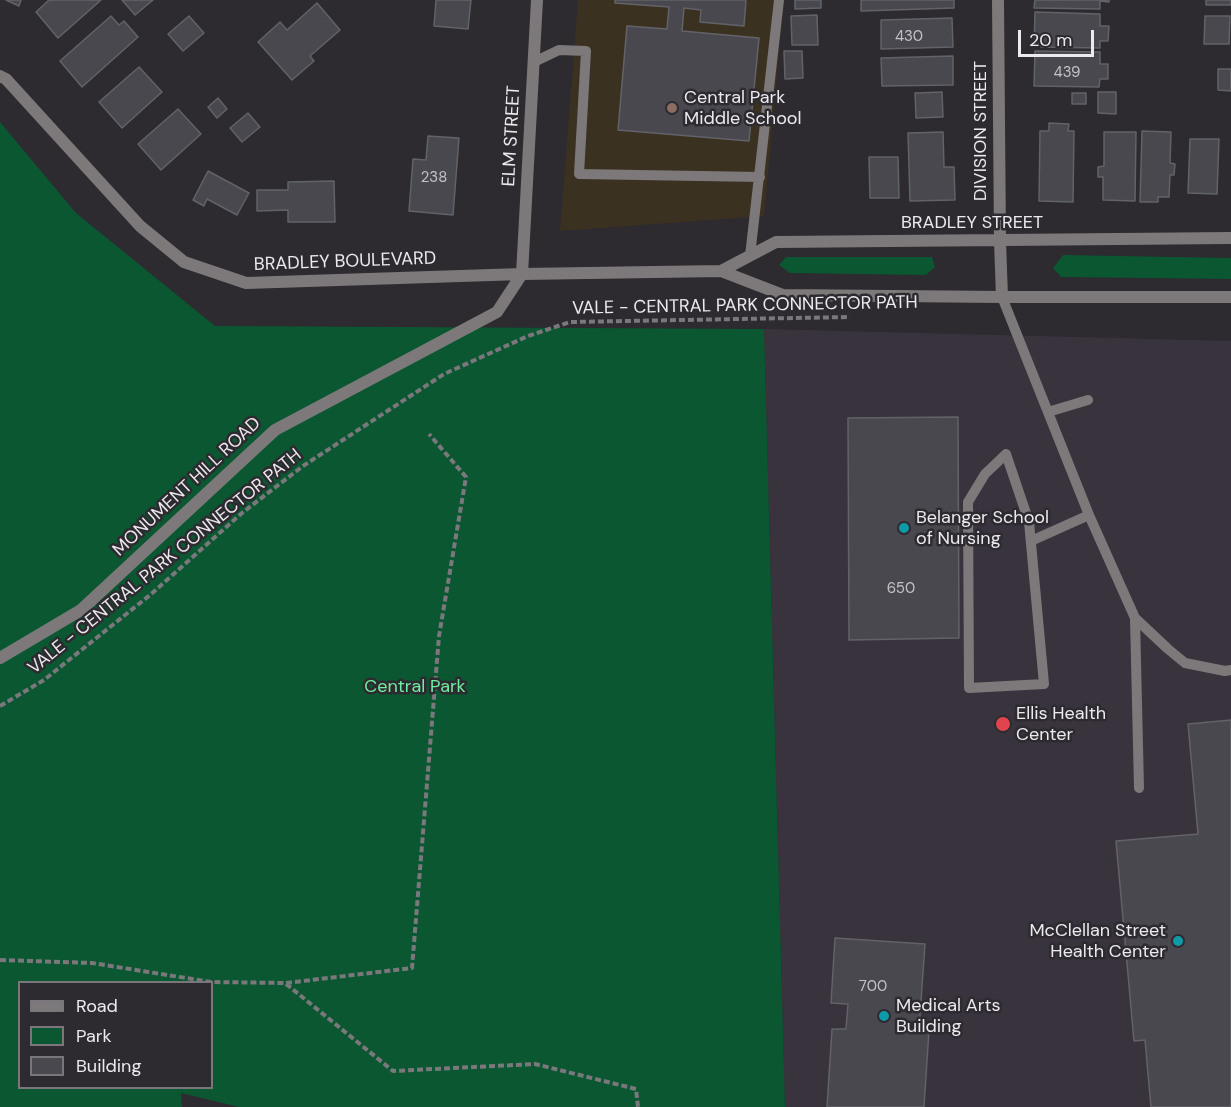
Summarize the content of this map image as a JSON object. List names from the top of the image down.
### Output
{
  "streets": {
    "street": [
      "DIVISION STREET",
      "ELM STREET",
      "BRADLEY STREET",
      "BRADLEY BOULEVARD",
      "MONUMENT HILL ROAD"
    ],
    "path": ["VALE - CENTRAL PARK CONNECTOR PATH"]
  },
  "crossings": [
    ["DIVISION STREET", "BRADLEY STREET"],
    ["ELM STREET", "BRADLEY STREET"],
    ["ELM STREET", "BRADLEY BOULEVARD"],
    ["ELM STREET", "MONUMENT HILL ROAD"],
    ["BRADLEY STREET", "BRADLEY BOULEVARD"],
    ["BRADLEY STREET", "MONUMENT HILL ROAD"],
    ["BRADLEY BOULEVARD", "MONUMENT HILL ROAD"]
  ],
  "parks": ["Central Park"],
  "places": [
    "Central Park Middle School",
    "Belanger School of Nursing",
    "Ellis Health Center",
    "McClellan Street Health Center",
    "Medical Arts Building"
  ],
  "house_numbers": [
    "430",
    "439",
    "238",
    "650",
    "700"
  ],
  "legend": ["Road", "Park", "Building"],
  "scale_bar": "20 m"
}
